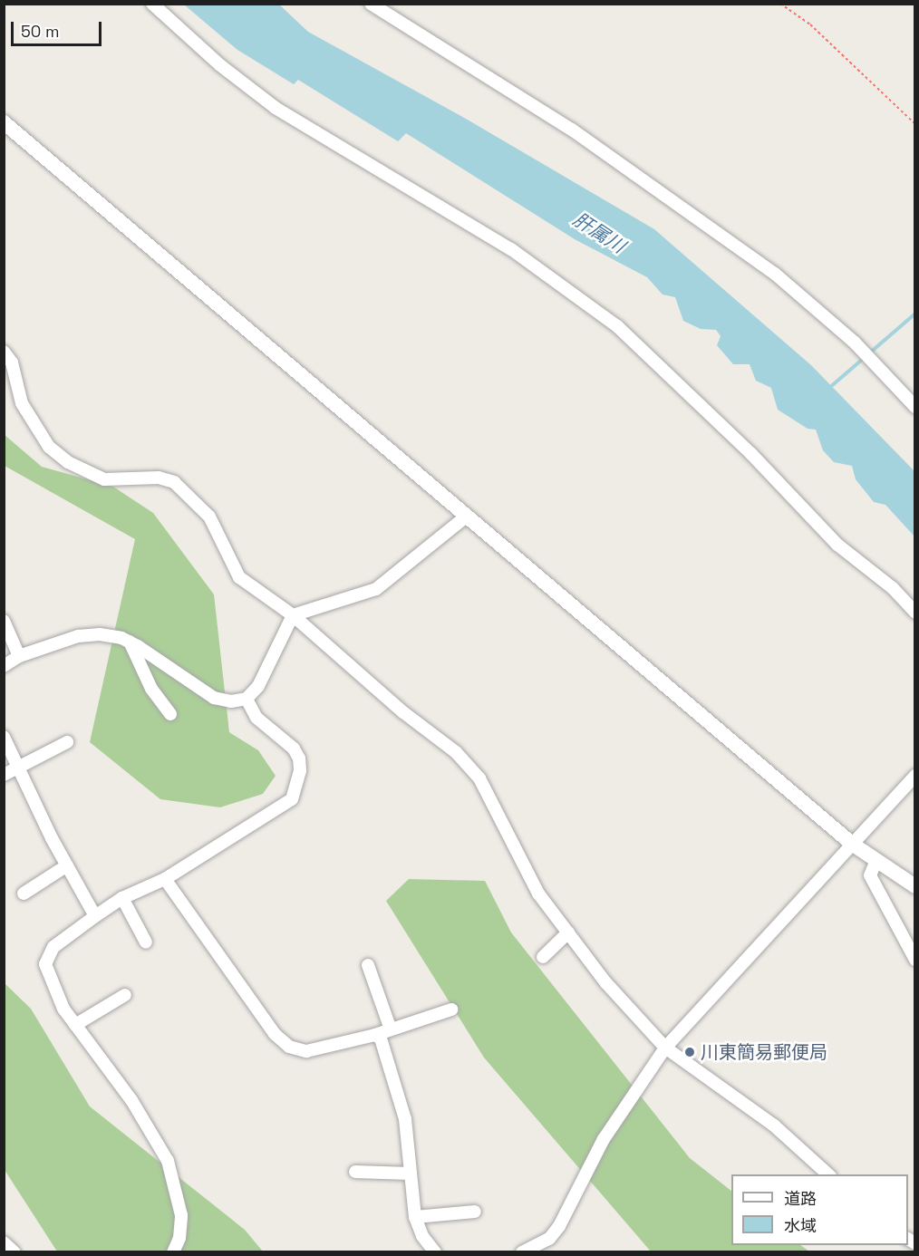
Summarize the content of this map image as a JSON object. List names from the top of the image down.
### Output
{
  "water": ["肝属川"],
  "places": ["川東簡易郵便局"],
  "legend": ["道路", "水域"],
  "scale_bar": "50 m"
}
